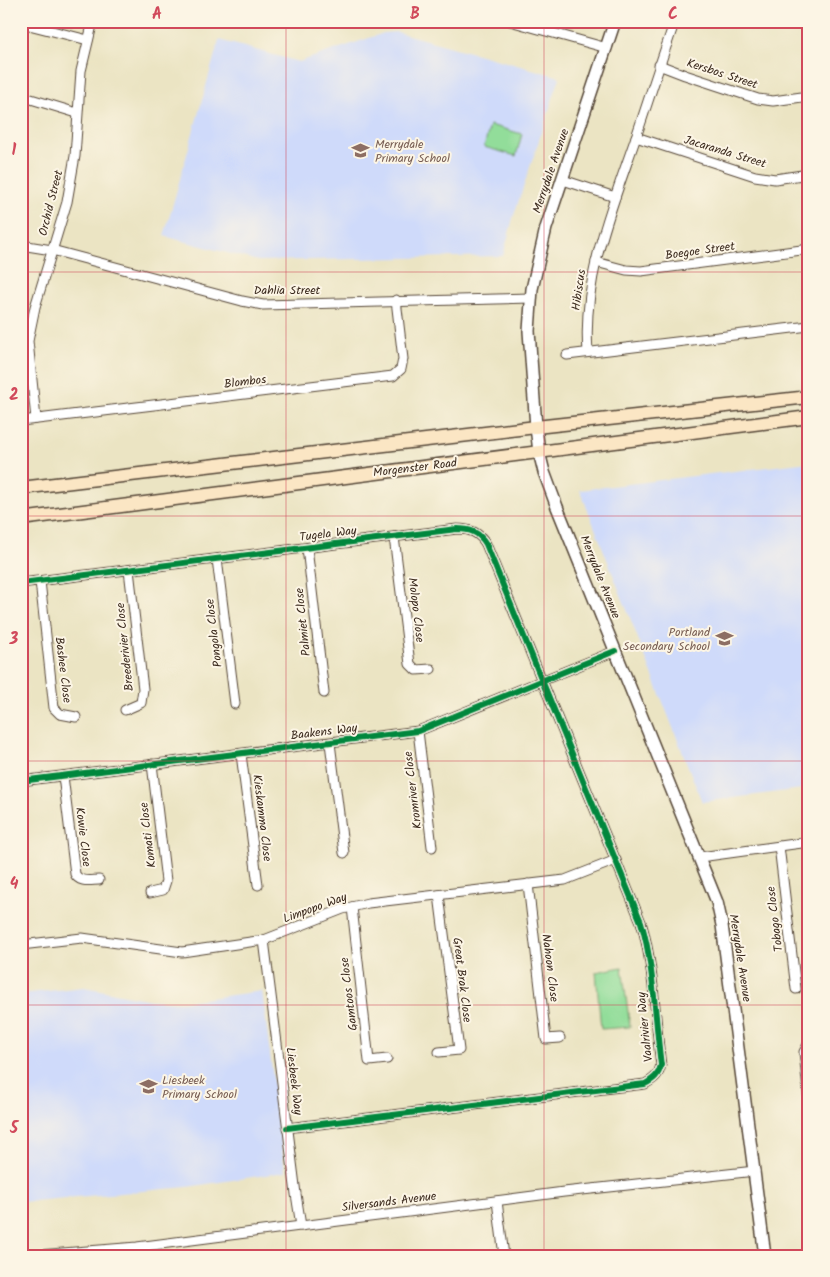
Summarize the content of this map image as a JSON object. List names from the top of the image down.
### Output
{
  "streets": {
    "main road": ["Morgenster Road"],
    "street": [
      "Kersbos Street",
      "Jacaranda Street",
      "Merrydale Avenue",
      "Orchid Street",
      "Boegoe Street",
      "Dahlia Street",
      "Hibiscus",
      "Blombos",
      "Tugela Way",
      "Molopo Close",
      "Palmiet Close",
      "Pongola Close",
      "Breederivier Close",
      "Bashee Close",
      "Baakens Way",
      "Kromriver Close",
      "Kieskamma Close",
      "Komati Close",
      "Kowie Close",
      "Limpopo Way",
      "Tobago Close",
      "Nahoon Close",
      "Great Brak Close",
      "Gamtoos Close",
      "Vaalrivier Way",
      "Liesbeek Way",
      "Silversands Avenue"
    ]
  },
  "crossings": [
    ["Kersbos Street", "Hibiscus"],
    ["Jacaranda Street", "Hibiscus"],
    ["Merrydale Avenue", "Dahlia Street"],
    ["Merrydale Avenue", "Morgenster Road"],
    ["Merrydale Avenue", "Baakens Way"],
    ["Merrydale Avenue", "Silversands Avenue"],
    ["Orchid Street", "Dahlia Street"],
    ["Orchid Street", "Blombos"],
    ["Boegoe Street", "Hibiscus"],
    ["Dahlia Street", "Blombos"],
    ["Tugela Way", "Molopo Close"],
    ["Tugela Way", "Palmiet Close"],
    ["Tugela Way", "Pongola Close"],
    ["Tugela Way", "Breederivier Close"],
    ["Tugela Way", "Bashee Close"],
    ["Tugela Way", "Baakens Way"],
    ["Tugela Way", "Vaalrivier Way"],
    ["Baakens Way", "Kromriver Close"],
    ["Baakens Way", "Kieskamma Close"],
    ["Baakens Way", "Komati Close"],
    ["Baakens Way", "Kowie Close"],
    ["Baakens Way", "Vaalrivier Way"],
    ["Limpopo Way", "Nahoon Close"],
    ["Limpopo Way", "Great Brak Close"],
    ["Limpopo Way", "Gamtoos Close"],
    ["Limpopo Way", "Vaalrivier Way"],
    ["Limpopo Way", "Liesbeek Way"],
    ["Vaalrivier Way", "Liesbeek Way"],
    ["Liesbeek Way", "Silversands Avenue"]
  ],
  "places": {
    "school or university": ["Merrydale Primary School", "Portland Secondary School", "Liesbeek Primary School"]
  },
  "grid": {
    "columns": ["A", "B", "C"],
    "rows": [
      "1",
      "2",
      "3",
      "4",
      "5"
    ]
  }
}
